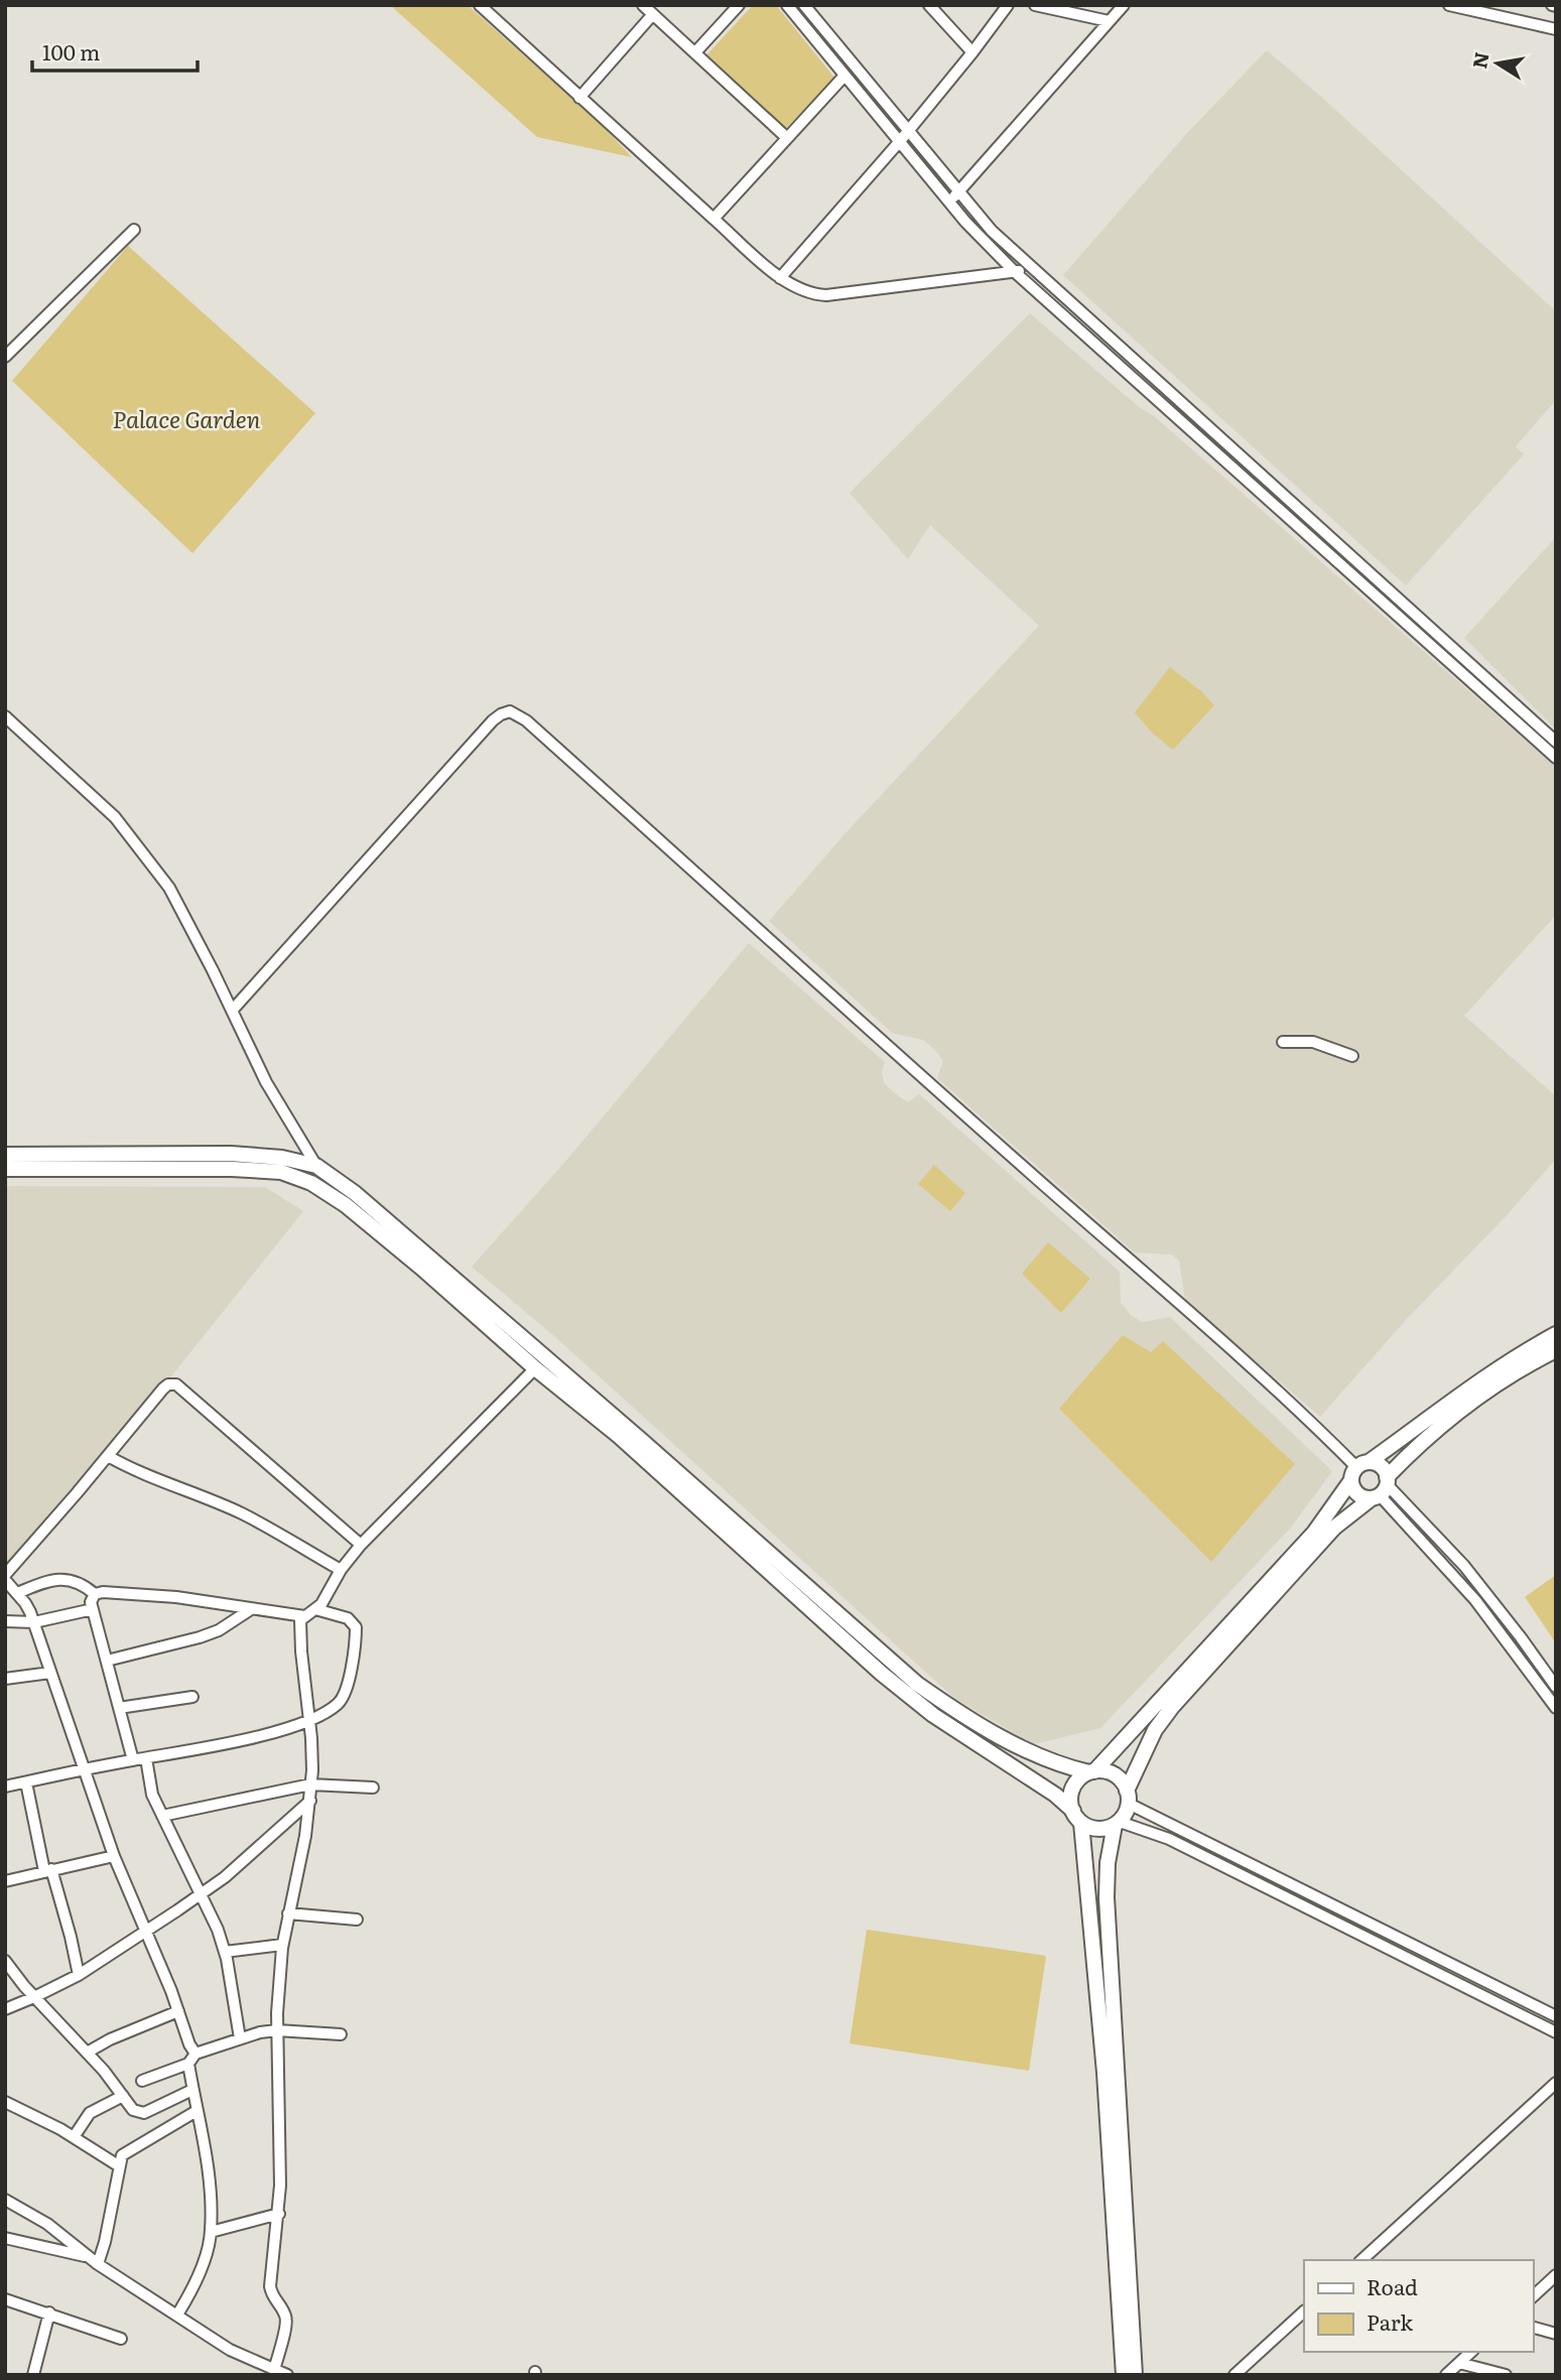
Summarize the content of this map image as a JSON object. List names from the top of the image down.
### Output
{
  "parks": ["Palace Garden"],
  "legend": ["Road", "Park"],
  "scale_bar": "100 m",
  "north": "left"
}
